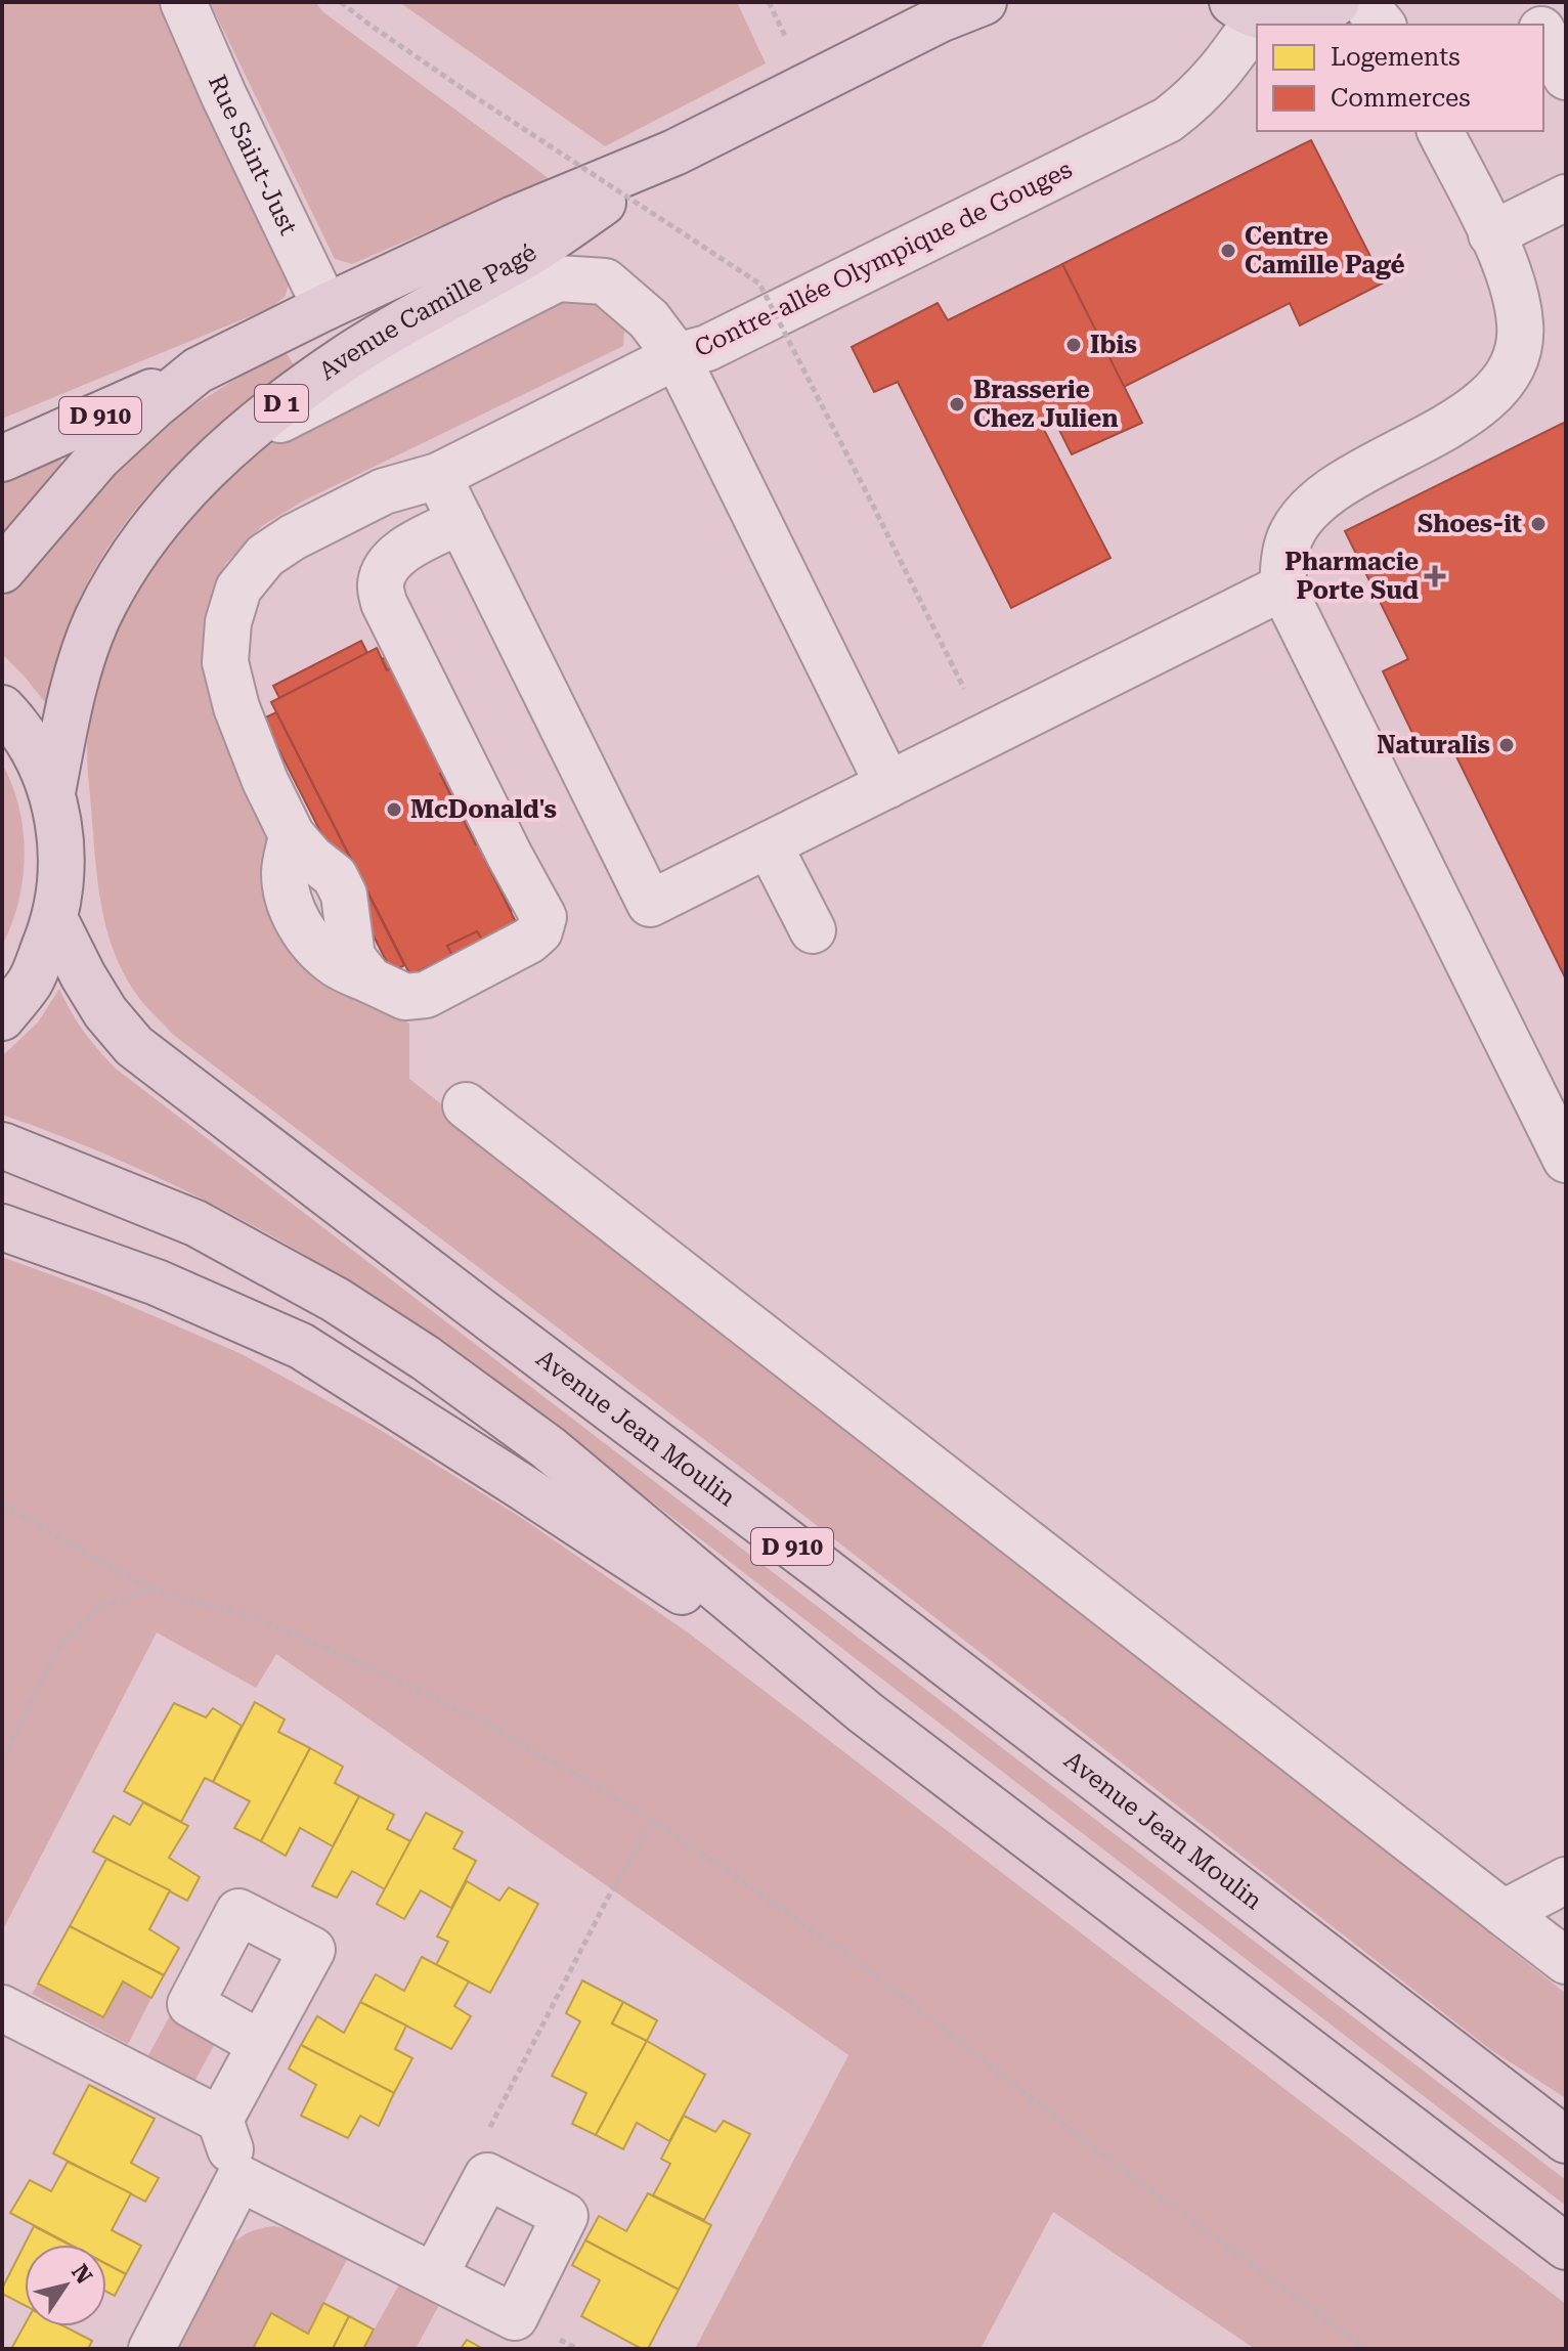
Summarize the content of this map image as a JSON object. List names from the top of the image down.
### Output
{
  "streets": {
    "main road": [
      "Avenue Camille Pagé",
      "D 1",
      "D 910",
      "Avenue Jean Moulin"
    ],
    "street": ["Rue Saint-Just", "Contre-allée Olympique de Gouges"]
  },
  "crossings": [
    ["Rue Saint-Just", "Avenue Camille Pagé"],
    ["Contre-allée Olympique de Gouges", "Avenue Camille Pagé"],
    ["Avenue Camille Pagé", "D 910"]
  ],
  "places": {
    "other": [
      "Centre Camille Pagé",
      "Ibis",
      "Brasserie Chez Julien",
      "Shoes-it",
      "Naturalis",
      "McDonald's"
    ],
    "health": ["Pharmacie Porte Sud"]
  },
  "legend": ["Logements", "Commerces"],
  "north": "top right"
}
